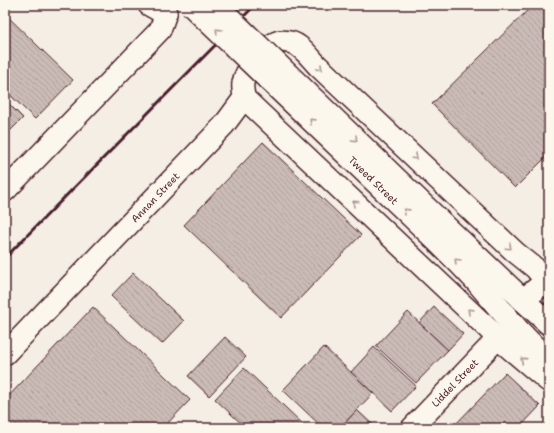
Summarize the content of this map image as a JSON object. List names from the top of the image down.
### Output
{
  "streets": {
    "main road": ["Tweed Street"],
    "street": ["Annan Street", "Liddel Street"]
  }
}
